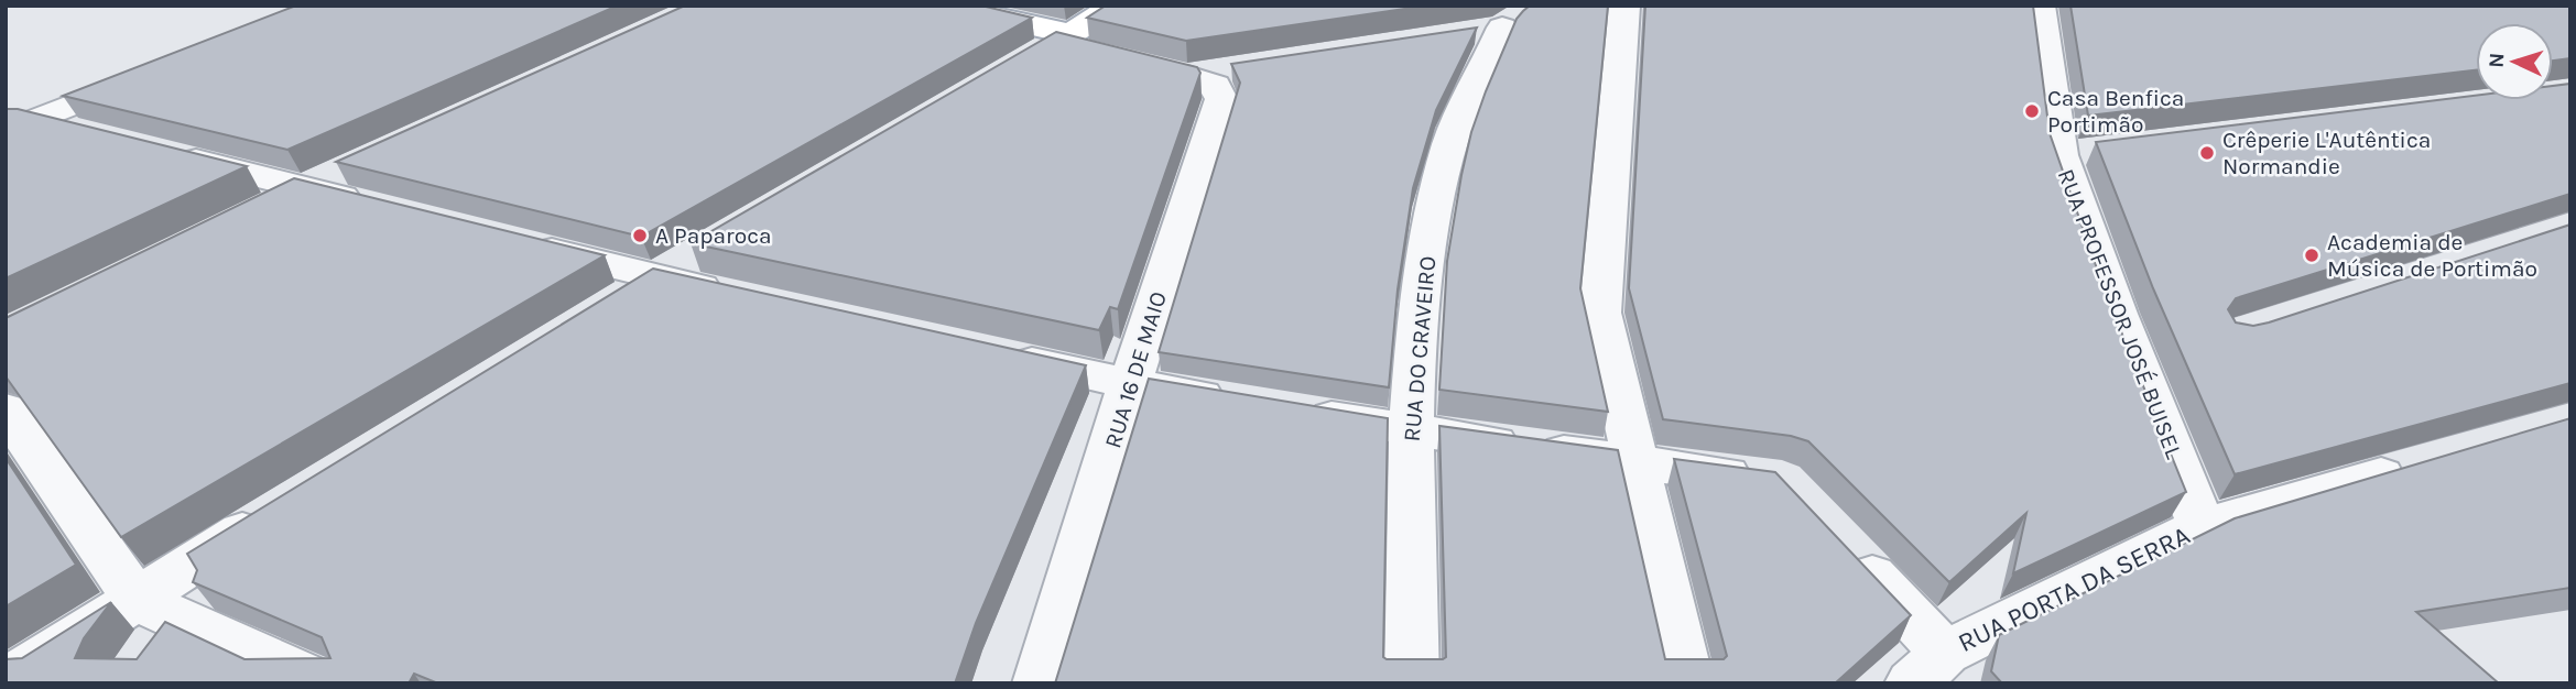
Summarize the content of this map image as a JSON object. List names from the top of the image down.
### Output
{
  "streets": {
    "street": [
      "RUA PROFESSOR JOSÉ BUISEL",
      "RUA DO CRAVEIRO",
      "RUA 16 DE MAIO",
      "RUA PORTA DA SERRA"
    ]
  },
  "crossings": [
    ["RUA PROFESSOR JOSÉ BUISEL", "RUA PORTA DA SERRA"]
  ],
  "places": [
    "Casa Benfica Portimão",
    "Crêperie L'Autêntica Normandie",
    "A Paparoca",
    "Academia de Música de Portimão"
  ],
  "north": "left"
}
